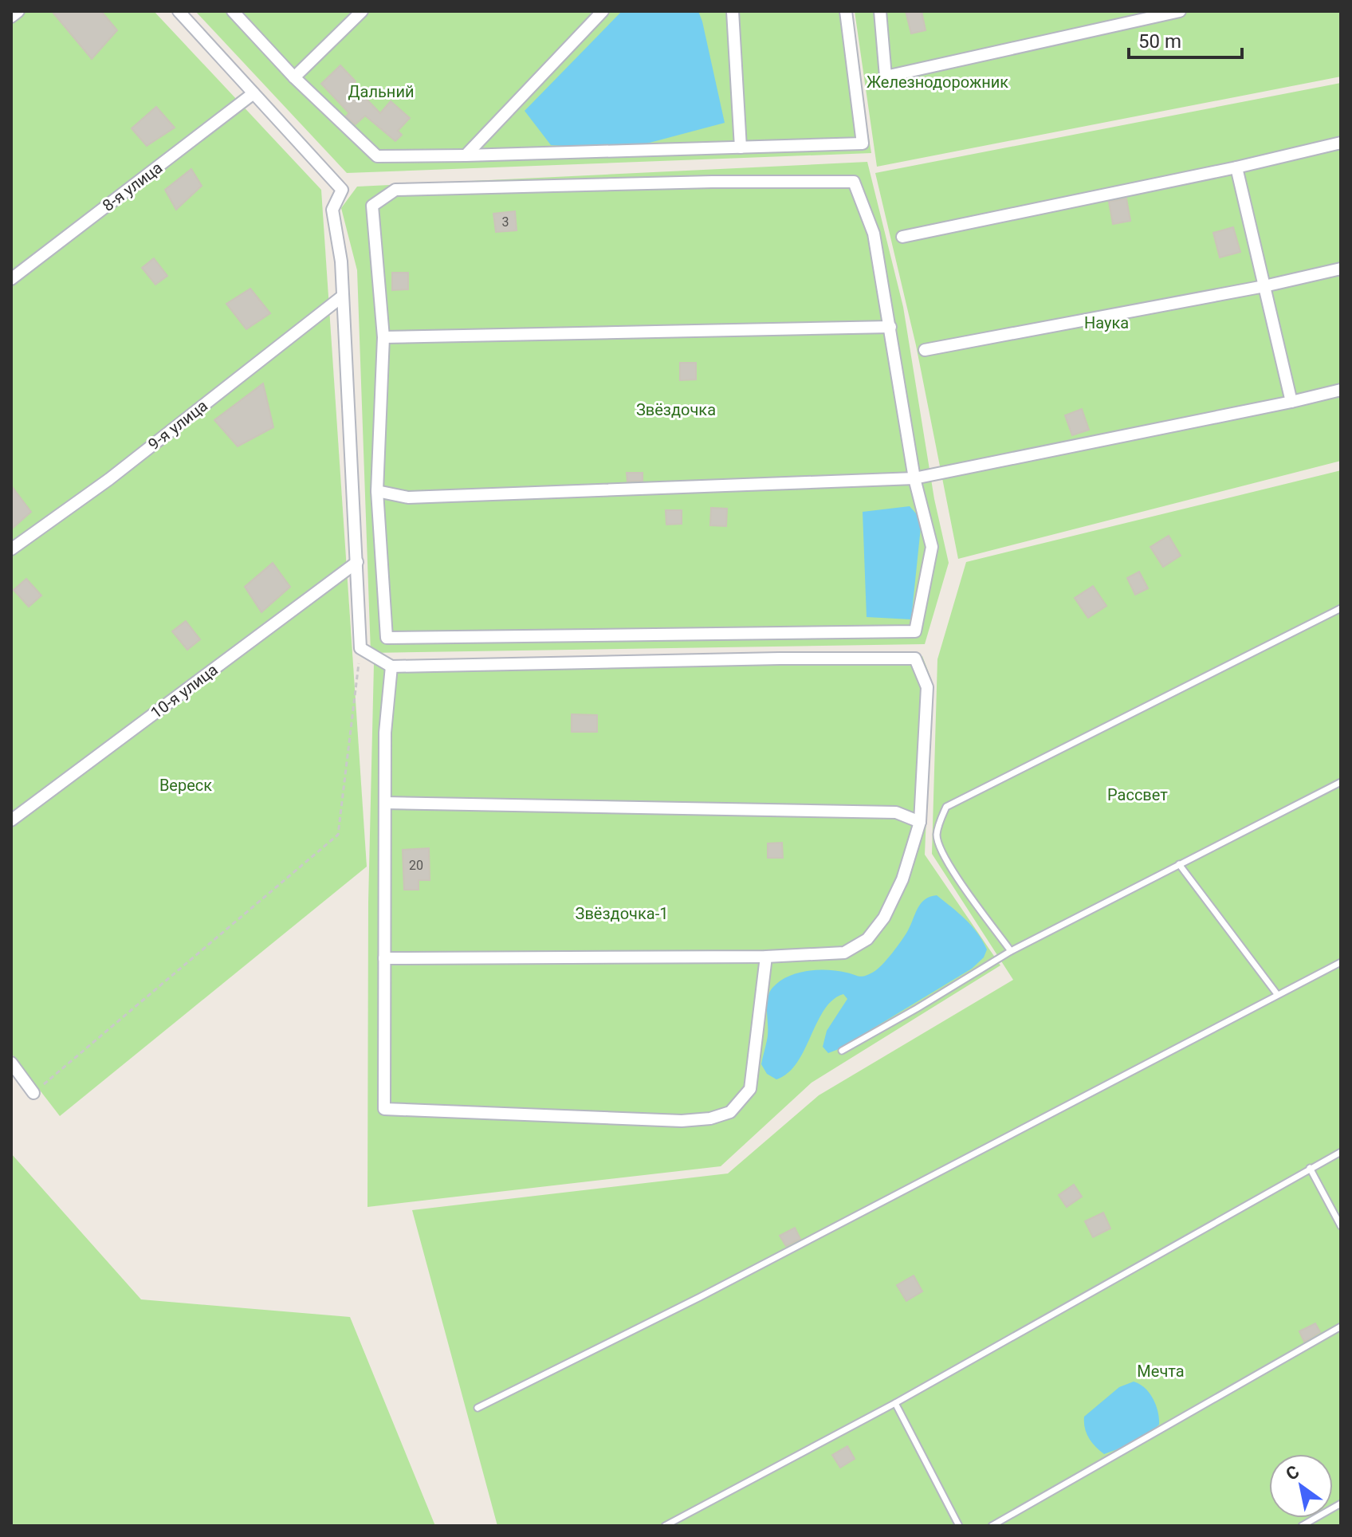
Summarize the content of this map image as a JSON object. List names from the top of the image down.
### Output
{
  "streets": {
    "street": ["8-я улица", "9-я улица", "10-я улица"]
  },
  "parks": [
    "Железнодорожник",
    "Дальний",
    "Наука",
    "Звёздочка",
    "Вереск",
    "Рассвет",
    "Звёздочка-1",
    "Мечта"
  ],
  "house_numbers": ["3", "20"],
  "scale_bar": "50 m",
  "north": "top left"
}
